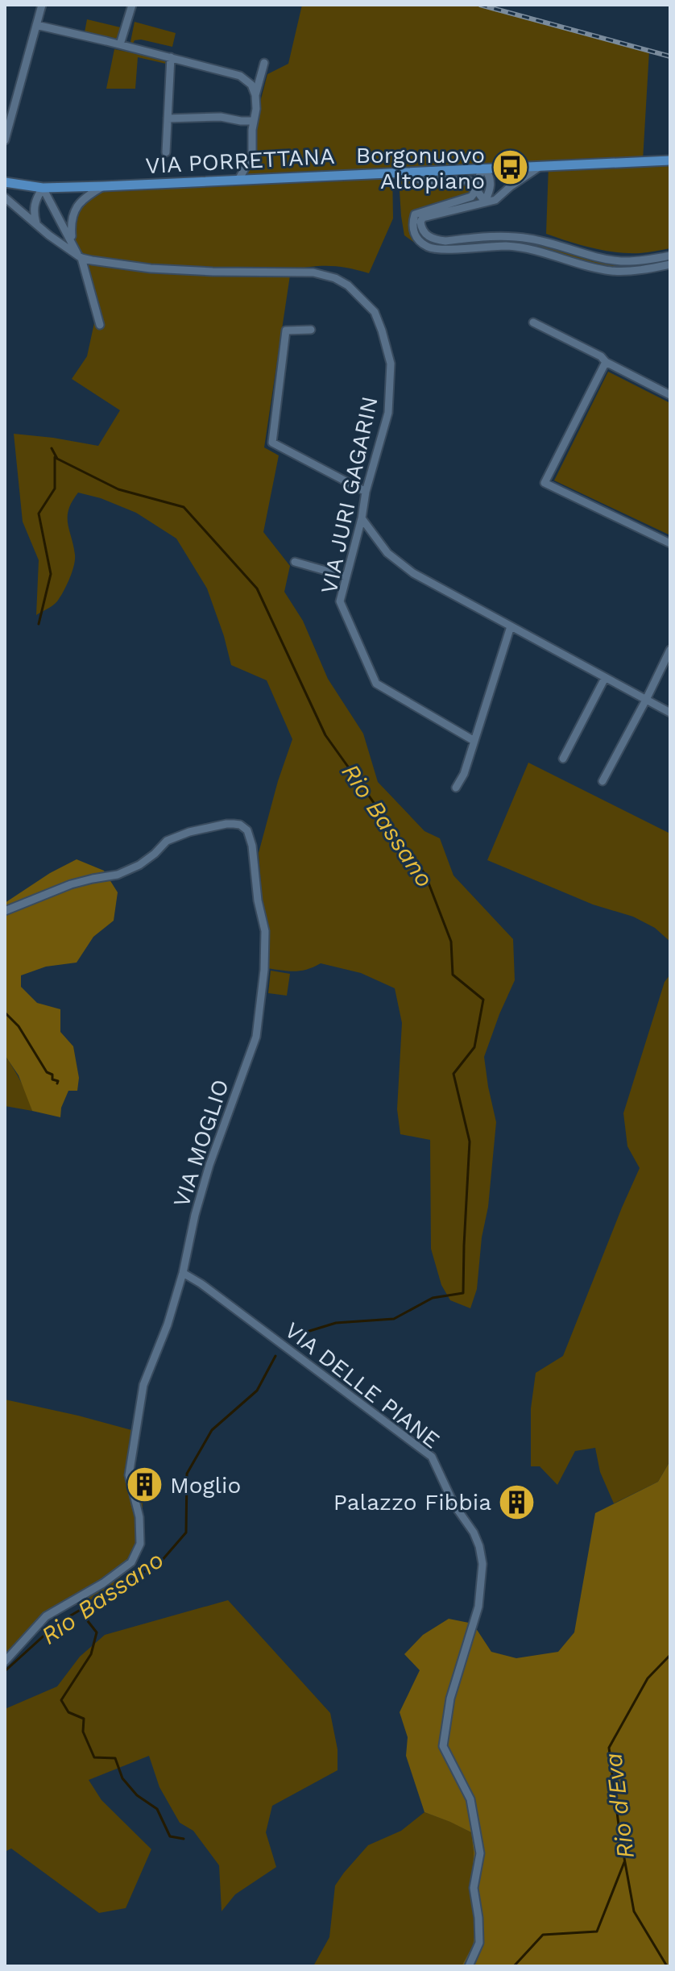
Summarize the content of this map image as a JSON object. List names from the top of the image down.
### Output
{
  "streets": {
    "main road": ["VIA PORRETTANA"],
    "street": ["VIA JURI GAGARIN", "VIA MOGLIO", "VIA DELLE PIANE"]
  },
  "crossings": [
    ["VIA MOGLIO", "VIA DELLE PIANE"]
  ],
  "water": ["Rio Bassano", "Rio d'Eva"],
  "places": {
    "bus stop": ["Borgonuovo Altopiano"],
    "building": ["Moglio", "Palazzo Fibbia"]
  }
}
